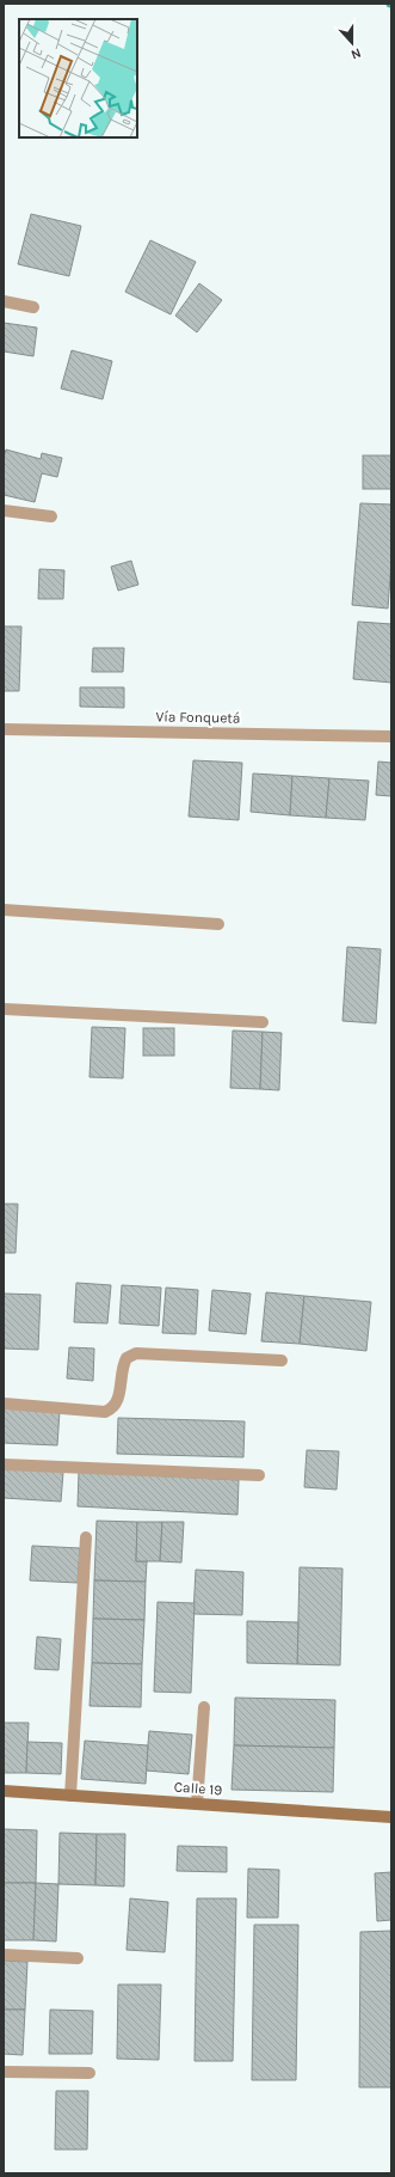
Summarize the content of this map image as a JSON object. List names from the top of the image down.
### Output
{
  "streets": {
    "street": ["Vía Fonquetá", "Calle 19"]
  },
  "north": "bottom"
}
